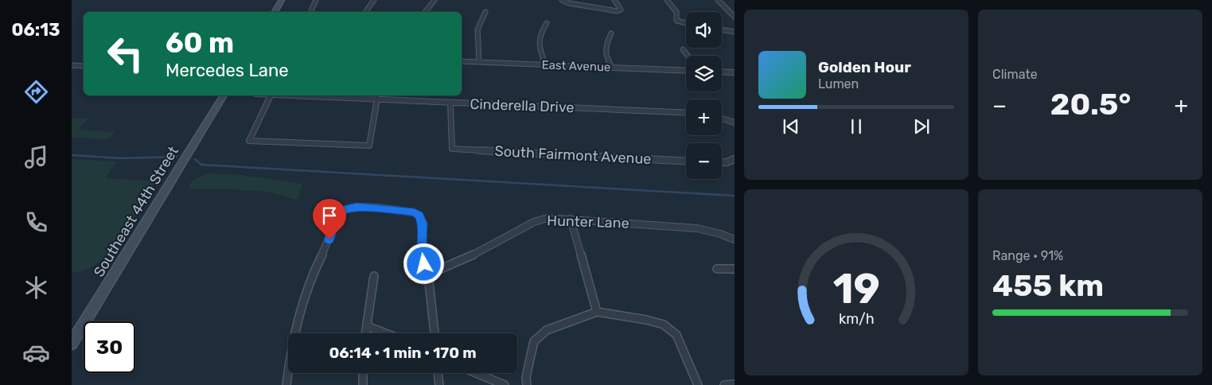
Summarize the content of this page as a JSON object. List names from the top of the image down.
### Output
{
  "streets": {
    "main road": ["Southeast 44th Street"],
    "street": [
      "East Avenue",
      "Cinderella Drive",
      "South Fairmont Avenue",
      "Hunter Lane"
    ]
  },
  "crossings": [
    ["Cinderella Drive", "South Fairmont Avenue"]
  ],
  "page": {
    "tabs": "06:13",
    "tile": [
      "Climate",
      ["Range · 91%", "455 km"]
    ],
    "map_buttons": ["+", "−"],
    "turn": ["60 m", "Mercedes Lane"],
    "song": ["Golden Hour", "Lumen"],
    "heat": ["−", "20.5°", "+"],
    "limit": "30",
    "trip": "06:14 · 1 min · 170 m",
    "gauge": ["19", "km/h"]
  }
}
